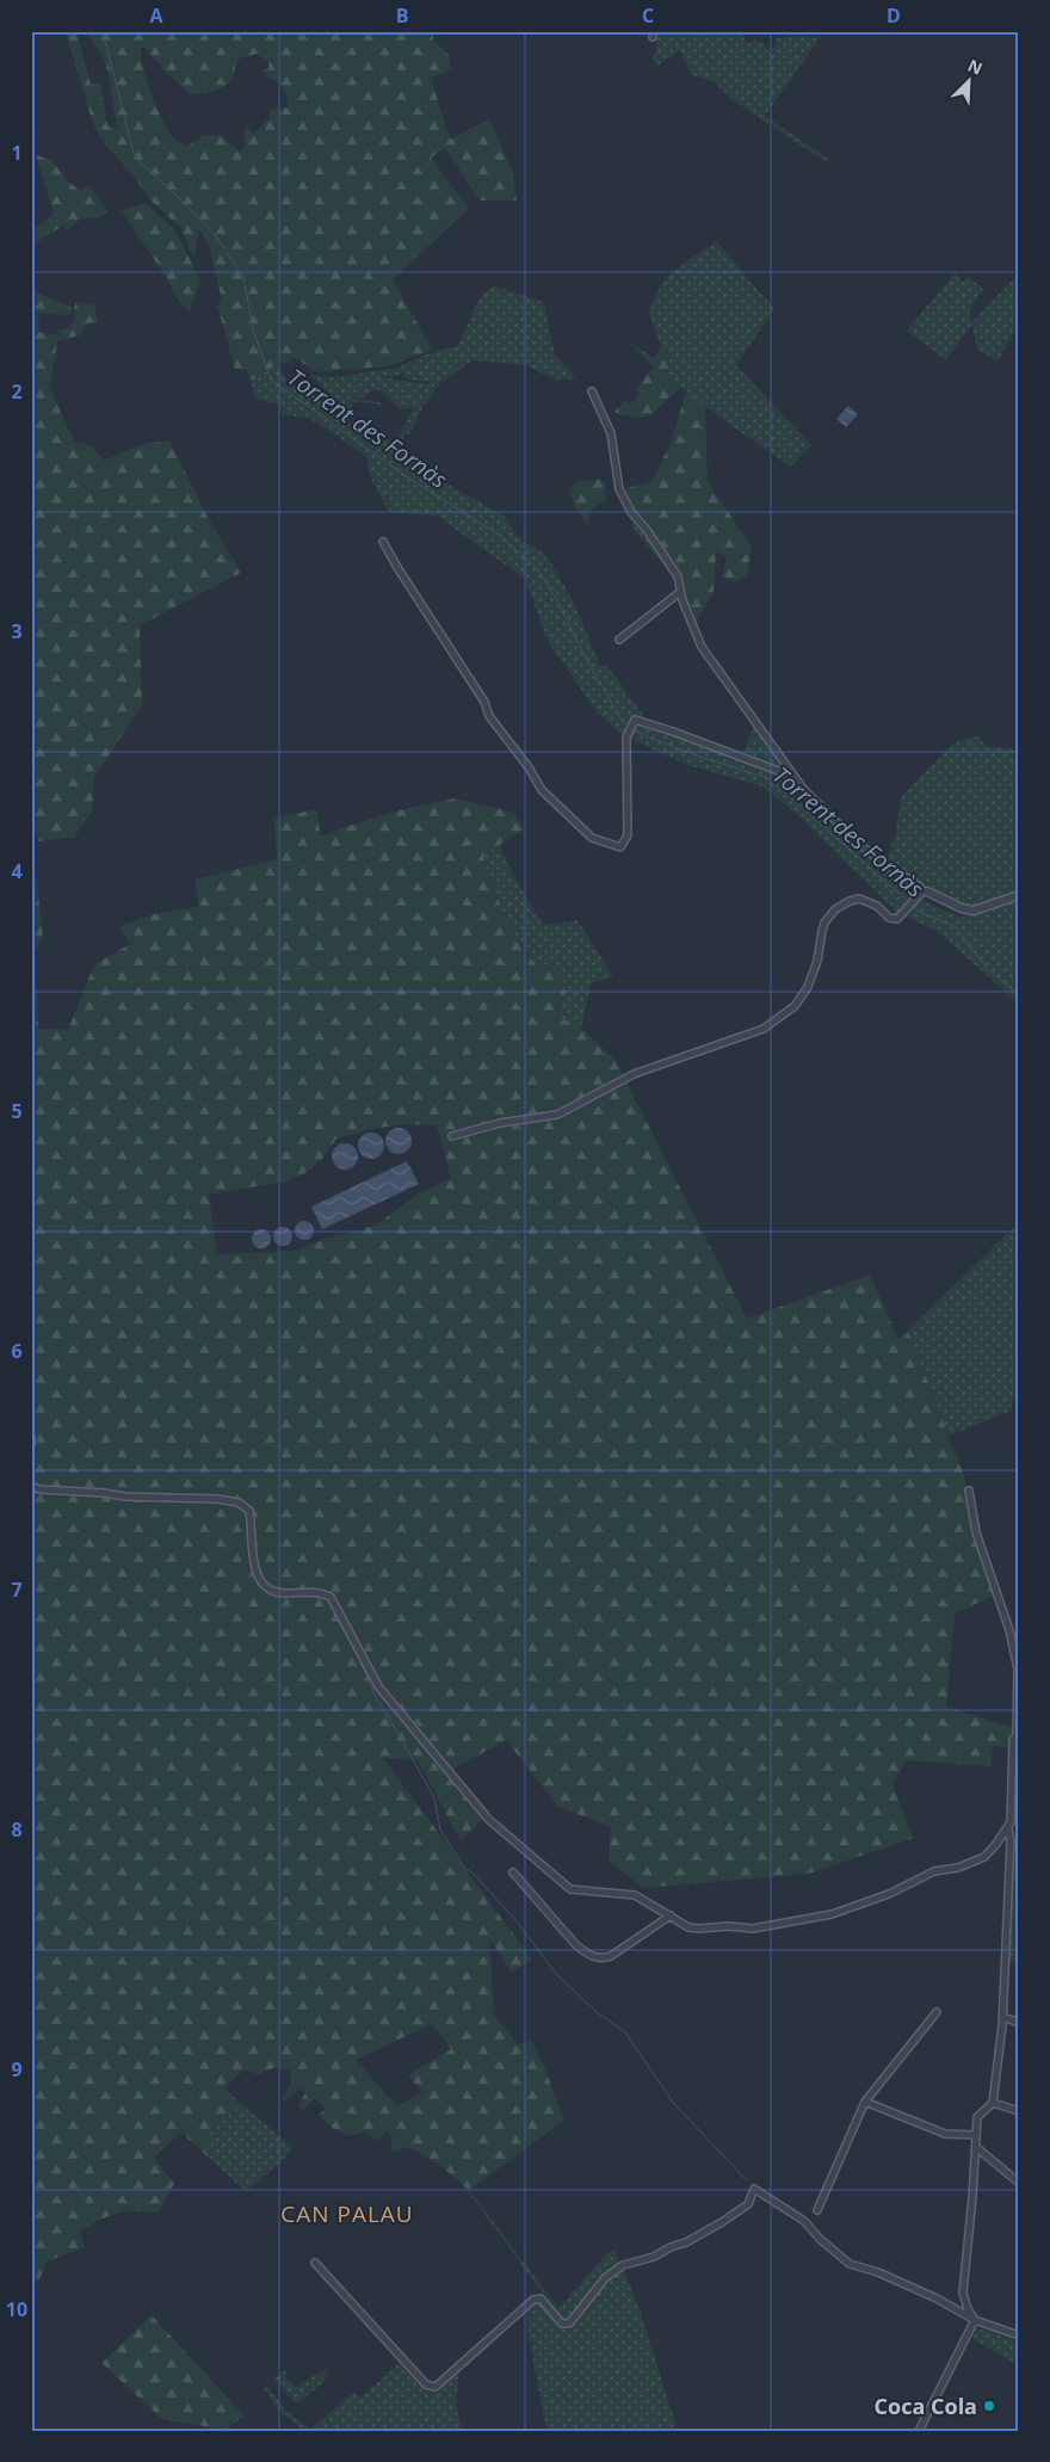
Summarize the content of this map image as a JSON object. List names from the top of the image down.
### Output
{
  "districts": ["CAN PALAU"],
  "water": ["Torrent des Fornàs"],
  "places": ["Coca Cola"],
  "north": "top right",
  "grid": {
    "columns": [
      "A",
      "B",
      "C",
      "D"
    ],
    "rows": [
      "1",
      "2",
      "3",
      "4",
      "5",
      "6",
      "7",
      "8",
      "9",
      "10"
    ]
  }
}
